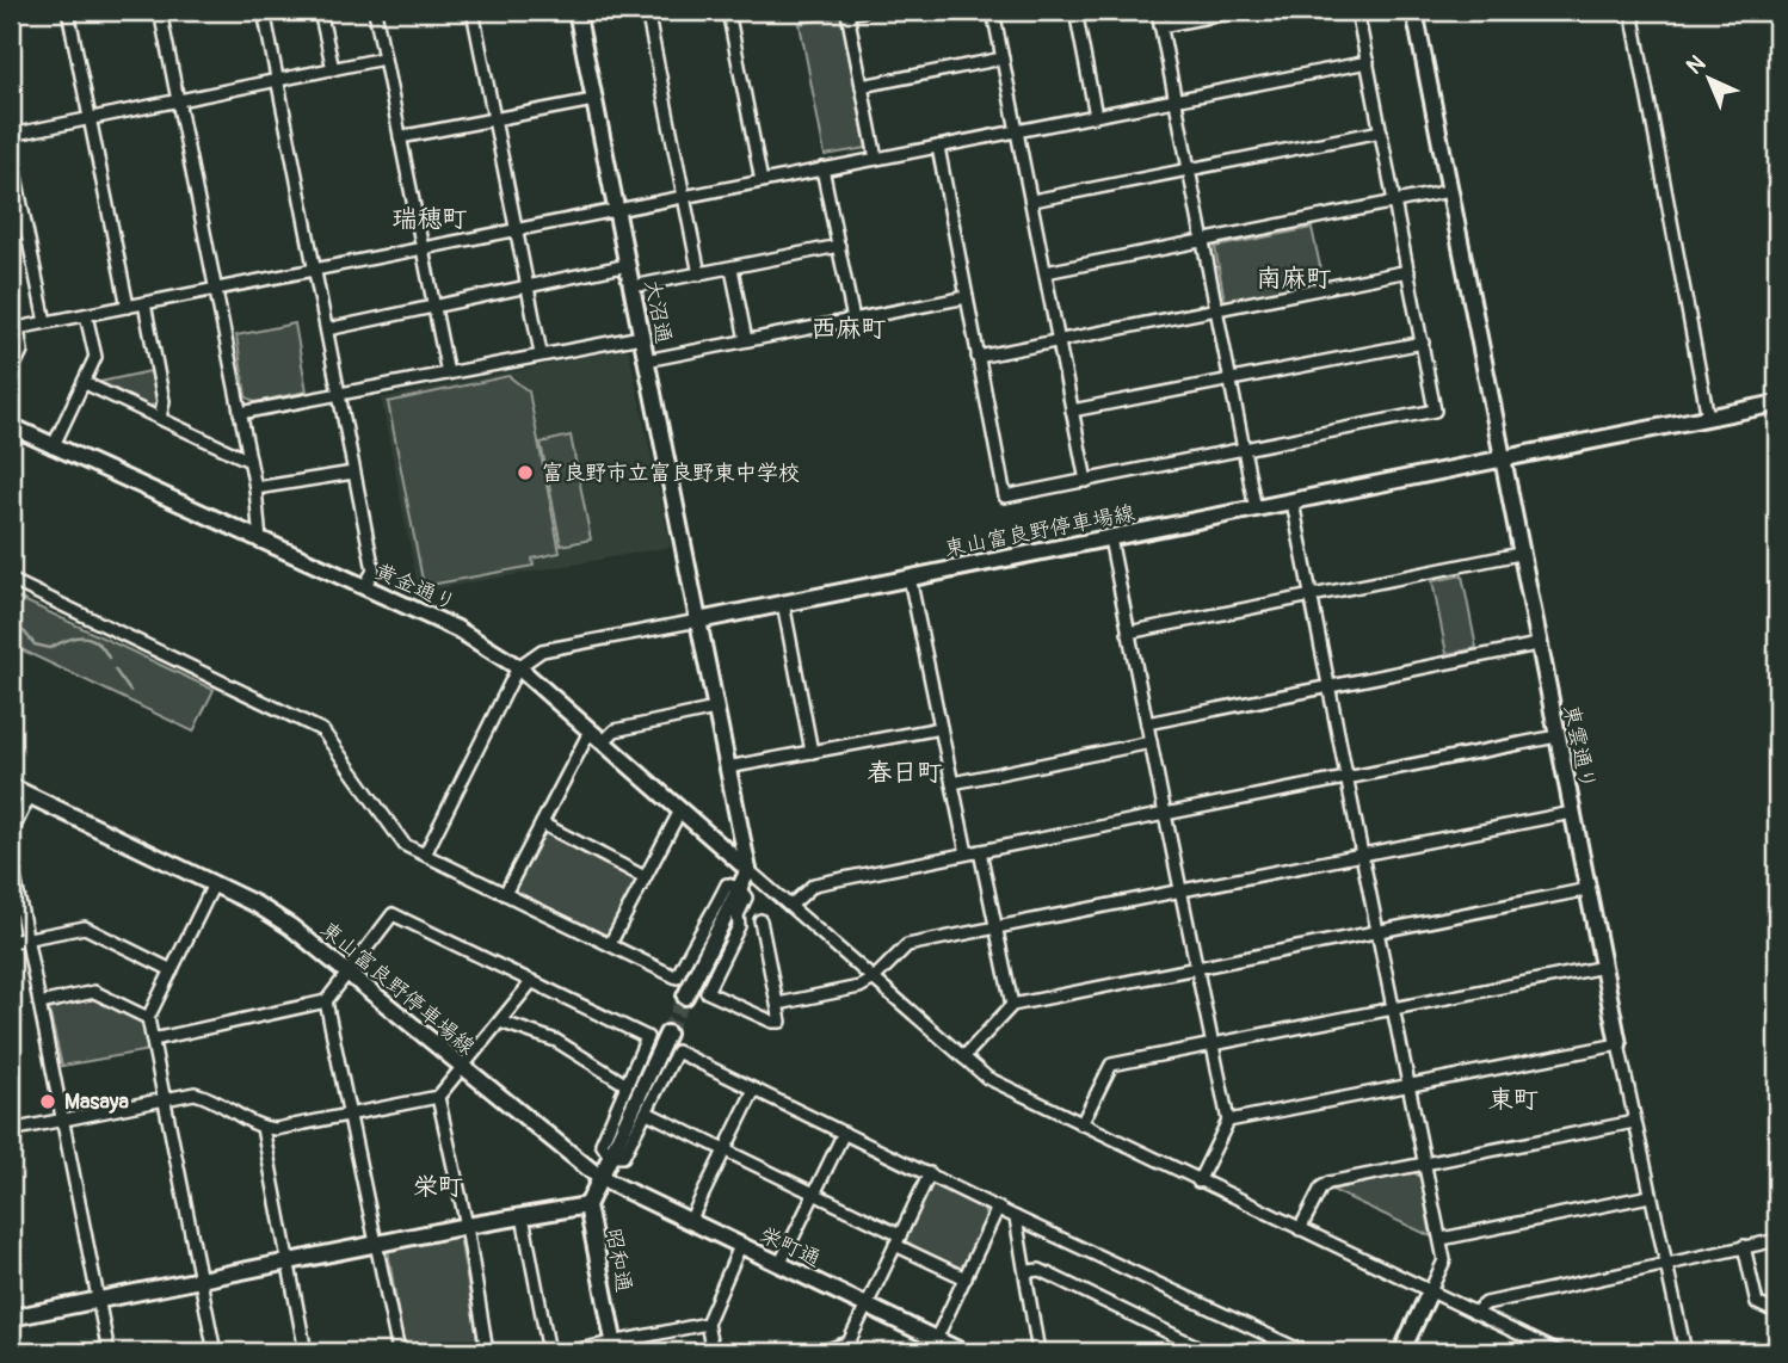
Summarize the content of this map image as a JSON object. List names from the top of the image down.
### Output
{
  "streets": {
    "street": [
      "大沼通",
      "東山富良野停車場線",
      "黄金通り",
      "東雲通り",
      "栄町通",
      "昭和通"
    ]
  },
  "crossings": [
    ["大沼通", "東山富良野停車場線"],
    ["東山富良野停車場線", "東雲通り"],
    ["東山富良野停車場線", "栄町通"],
    ["東山富良野停車場線", "昭和通"],
    ["栄町通", "昭和通"]
  ],
  "districts": [
    "瑞穂町",
    "南麻町",
    "西麻町",
    "春日町",
    "東町",
    "栄町"
  ],
  "places": ["富良野市立富良野東中学校", "Masaya"],
  "north": "top left"
}
